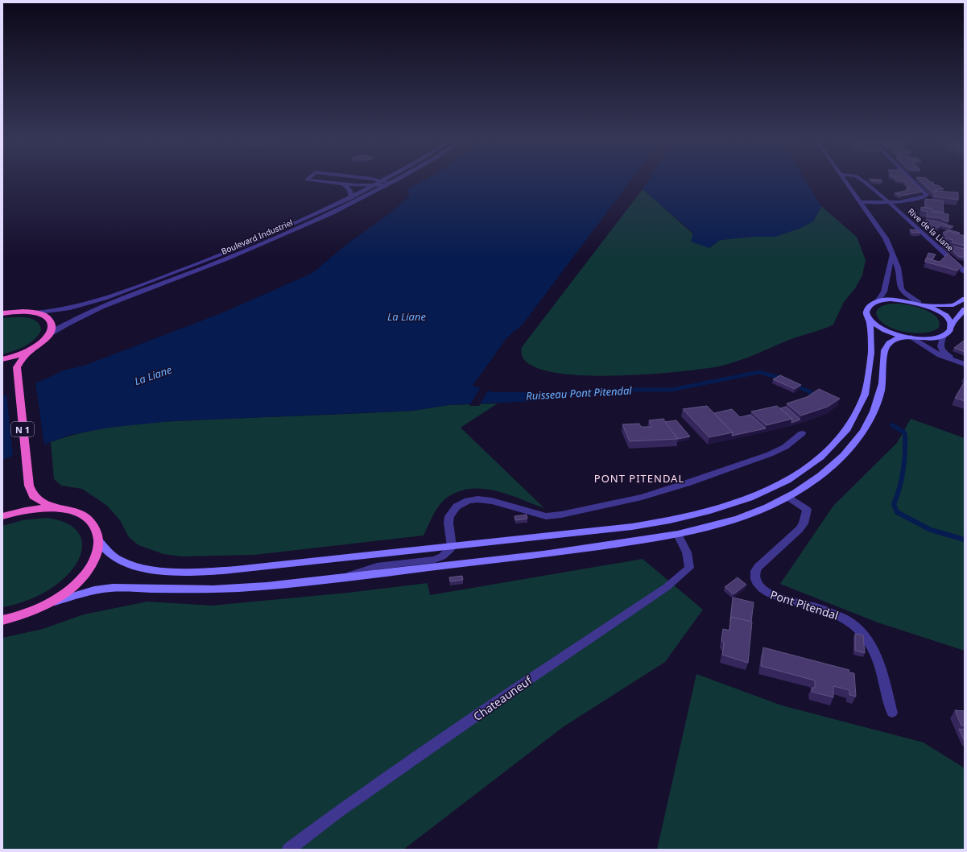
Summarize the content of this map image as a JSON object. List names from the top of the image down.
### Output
{
  "streets": {
    "highway": ["N 1"],
    "street": [
      "Rive de la Liane",
      "Boulevard Industriel",
      "Pont Pitendal",
      "Chateauneuf"
    ]
  },
  "districts": ["PONT PITENDAL"],
  "water": ["La Liane", "Ruisseau Pont Pitendal"]
}
